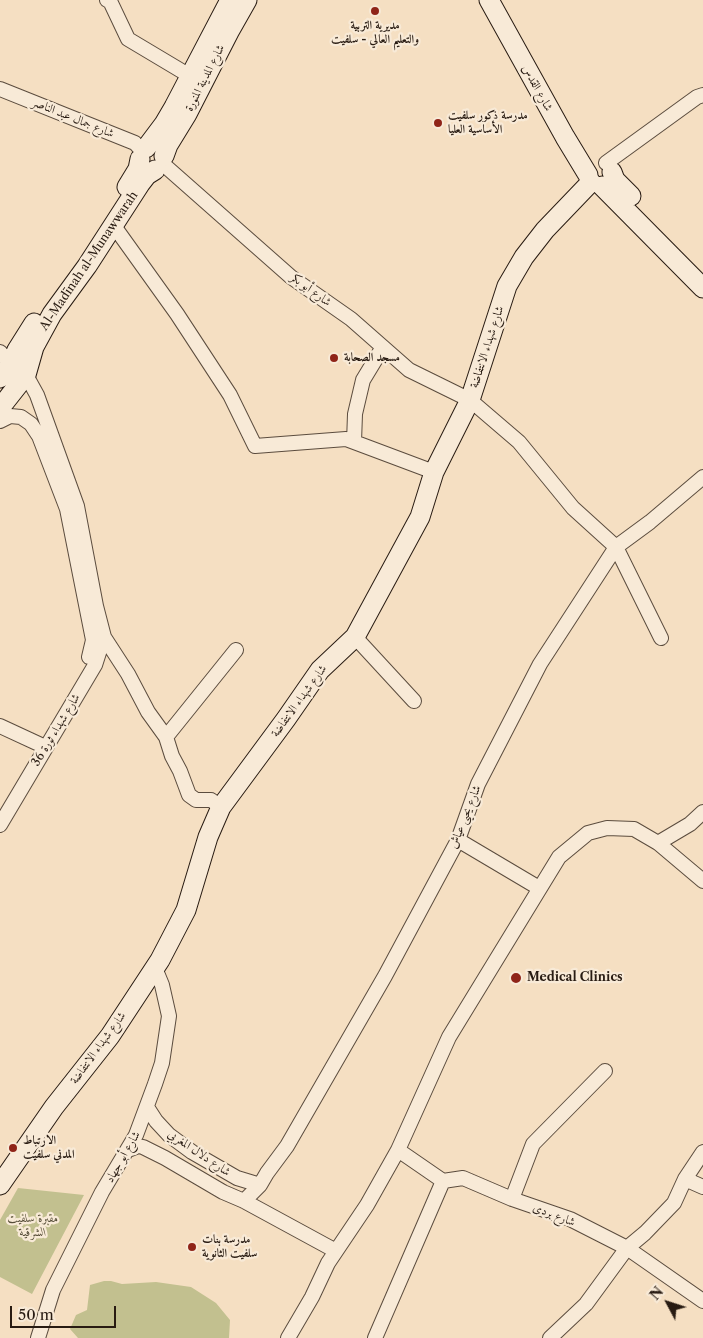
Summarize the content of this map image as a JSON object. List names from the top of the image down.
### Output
{
  "streets": {
    "main road": [
      "شارع المدينة المنورة",
      "شارع القدس",
      "Al-Madīnah al-Munawwarah",
      "شارع شهداء الانتفاضة"
    ],
    "street": [
      "شارع جمال عبد الناصر",
      "شارع أبو بكر",
      "شارع شهداء ثورة 36",
      "شارع يحيى عياش",
      "شارع دلال المغربي",
      "شارع أبو جهاد",
      "شارع بردى"
    ]
  },
  "crossings": [
    ["شارع المدينة المنورة", "شارع جمال عبد الناصر"],
    ["شارع المدينة المنورة", "Al-Madīnah al-Munawwarah"],
    ["شارع المدينة المنورة", "شارع أبو بكر"],
    ["شارع القدس", "شارع شهداء الانتفاضة"],
    ["شارع جمال عبد الناصر", "Al-Madīnah al-Munawwarah"],
    ["شارع جمال عبد الناصر", "شارع أبو بكر"],
    ["Al-Madīnah al-Munawwarah", "شارع أبو بكر"],
    ["شارع أبو بكر", "شارع شهداء الانتفاضة"],
    ["شارع أبو بكر", "شارع يحيى عياش"],
    ["شارع شهداء الانتفاضة", "شارع أبو جهاد"],
    ["شارع يحيى عياش", "شارع دلال المغربي"],
    ["شارع دلال المغربي", "شارع أبو جهاد"]
  ],
  "parks": ["مقبرة سلفيت الشرقية"],
  "places": [
    "مديرية التربية والتعليم العالي - سلفيت",
    "مدرسة ذكور سلفيت الأساسية العليا",
    "مسجد الصحابة",
    "Medical Clinics",
    "الارتباط المدني سلفيت",
    "مدرسة بنات سلفيت الثانوية"
  ],
  "scale_bar": "50 m",
  "north": "top left"
}
